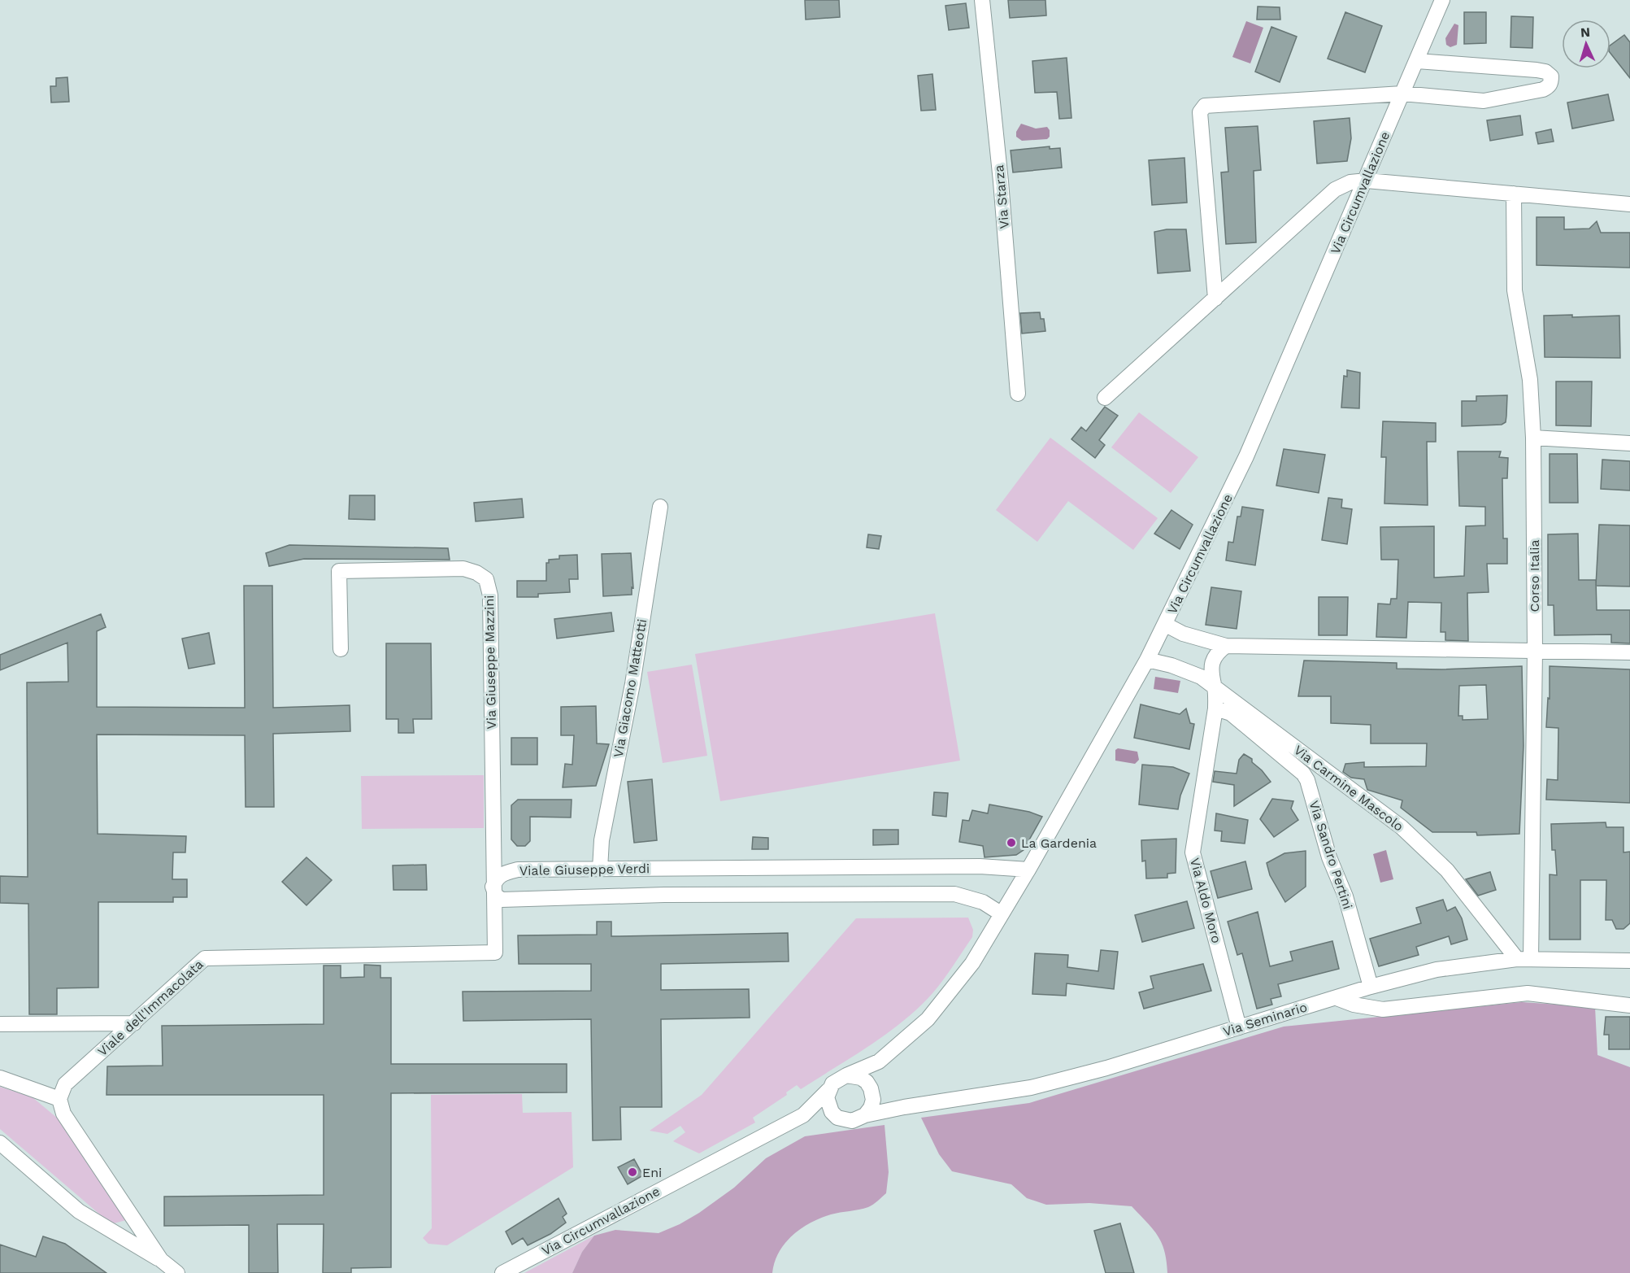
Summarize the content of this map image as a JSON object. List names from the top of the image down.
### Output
{
  "streets": {
    "street": [
      "Via Circumvallazione",
      "Via Starza",
      "Corso Italia",
      "Via Giuseppe Mazzini",
      "Via Giacomo Matteotti",
      "Via Carmine Mascolo",
      "Via Sandro Pertini",
      "Viale Giuseppe Verdi",
      "Via Aldo Moro",
      "Viale dell'Immacolata",
      "Via Seminario"
    ]
  },
  "crossings": [
    ["Via Circumvallazione", "Via Carmine Mascolo"],
    ["Via Circumvallazione", "Viale Giuseppe Verdi"],
    ["Via Circumvallazione", "Via Seminario"],
    ["Corso Italia", "Via Carmine Mascolo"],
    ["Corso Italia", "Via Seminario"],
    ["Via Giuseppe Mazzini", "Viale Giuseppe Verdi"],
    ["Via Giuseppe Mazzini", "Viale dell'Immacolata"],
    ["Via Giacomo Matteotti", "Viale Giuseppe Verdi"],
    ["Via Carmine Mascolo", "Via Aldo Moro"],
    ["Via Carmine Mascolo", "Via Seminario"],
    ["Via Sandro Pertini", "Via Aldo Moro"],
    ["Via Sandro Pertini", "Via Seminario"],
    ["Viale Giuseppe Verdi", "Viale dell'Immacolata"],
    ["Via Aldo Moro", "Via Seminario"]
  ],
  "places": ["La Gardenia", "Eni"],
  "north": "top"
}
